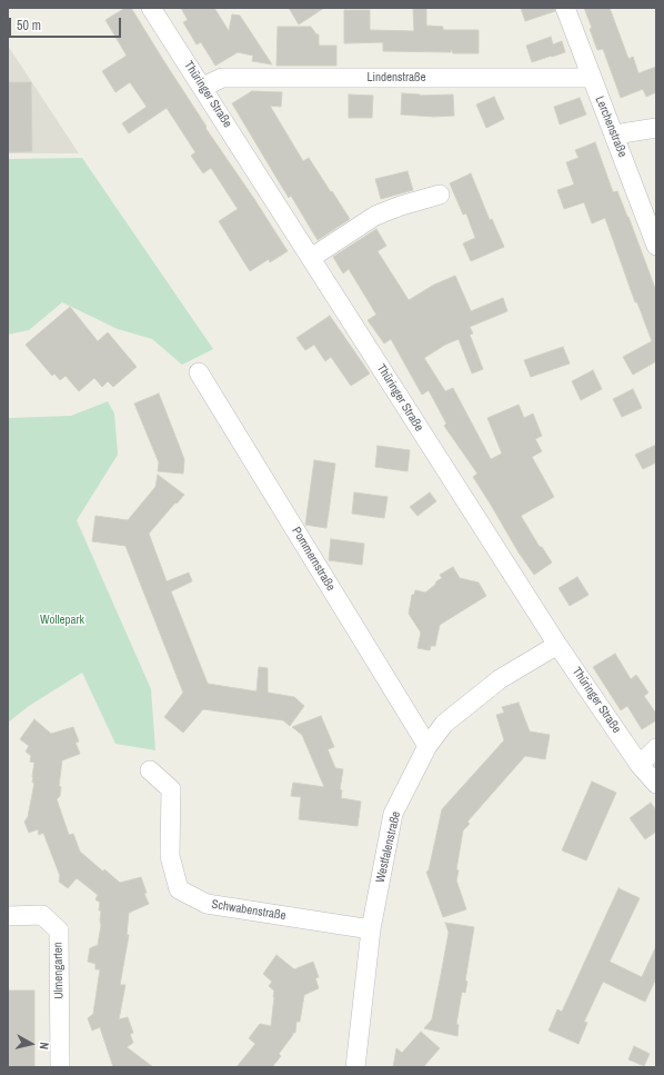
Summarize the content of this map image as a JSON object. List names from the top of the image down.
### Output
{
  "streets": {
    "street": [
      "Lindenstraße",
      "Thüringer Straße",
      "Lerchenstraße",
      "Pommernstraße",
      "Westfalenstraße",
      "Schwabenstraße",
      "Ulmengarten"
    ]
  },
  "crossings": [
    ["Lindenstraße", "Thüringer Straße"],
    ["Lindenstraße", "Lerchenstraße"],
    ["Thüringer Straße", "Westfalenstraße"],
    ["Pommernstraße", "Westfalenstraße"],
    ["Westfalenstraße", "Schwabenstraße"]
  ],
  "parks": ["Wollepark"],
  "scale_bar": "50 m",
  "north": "right"
}
